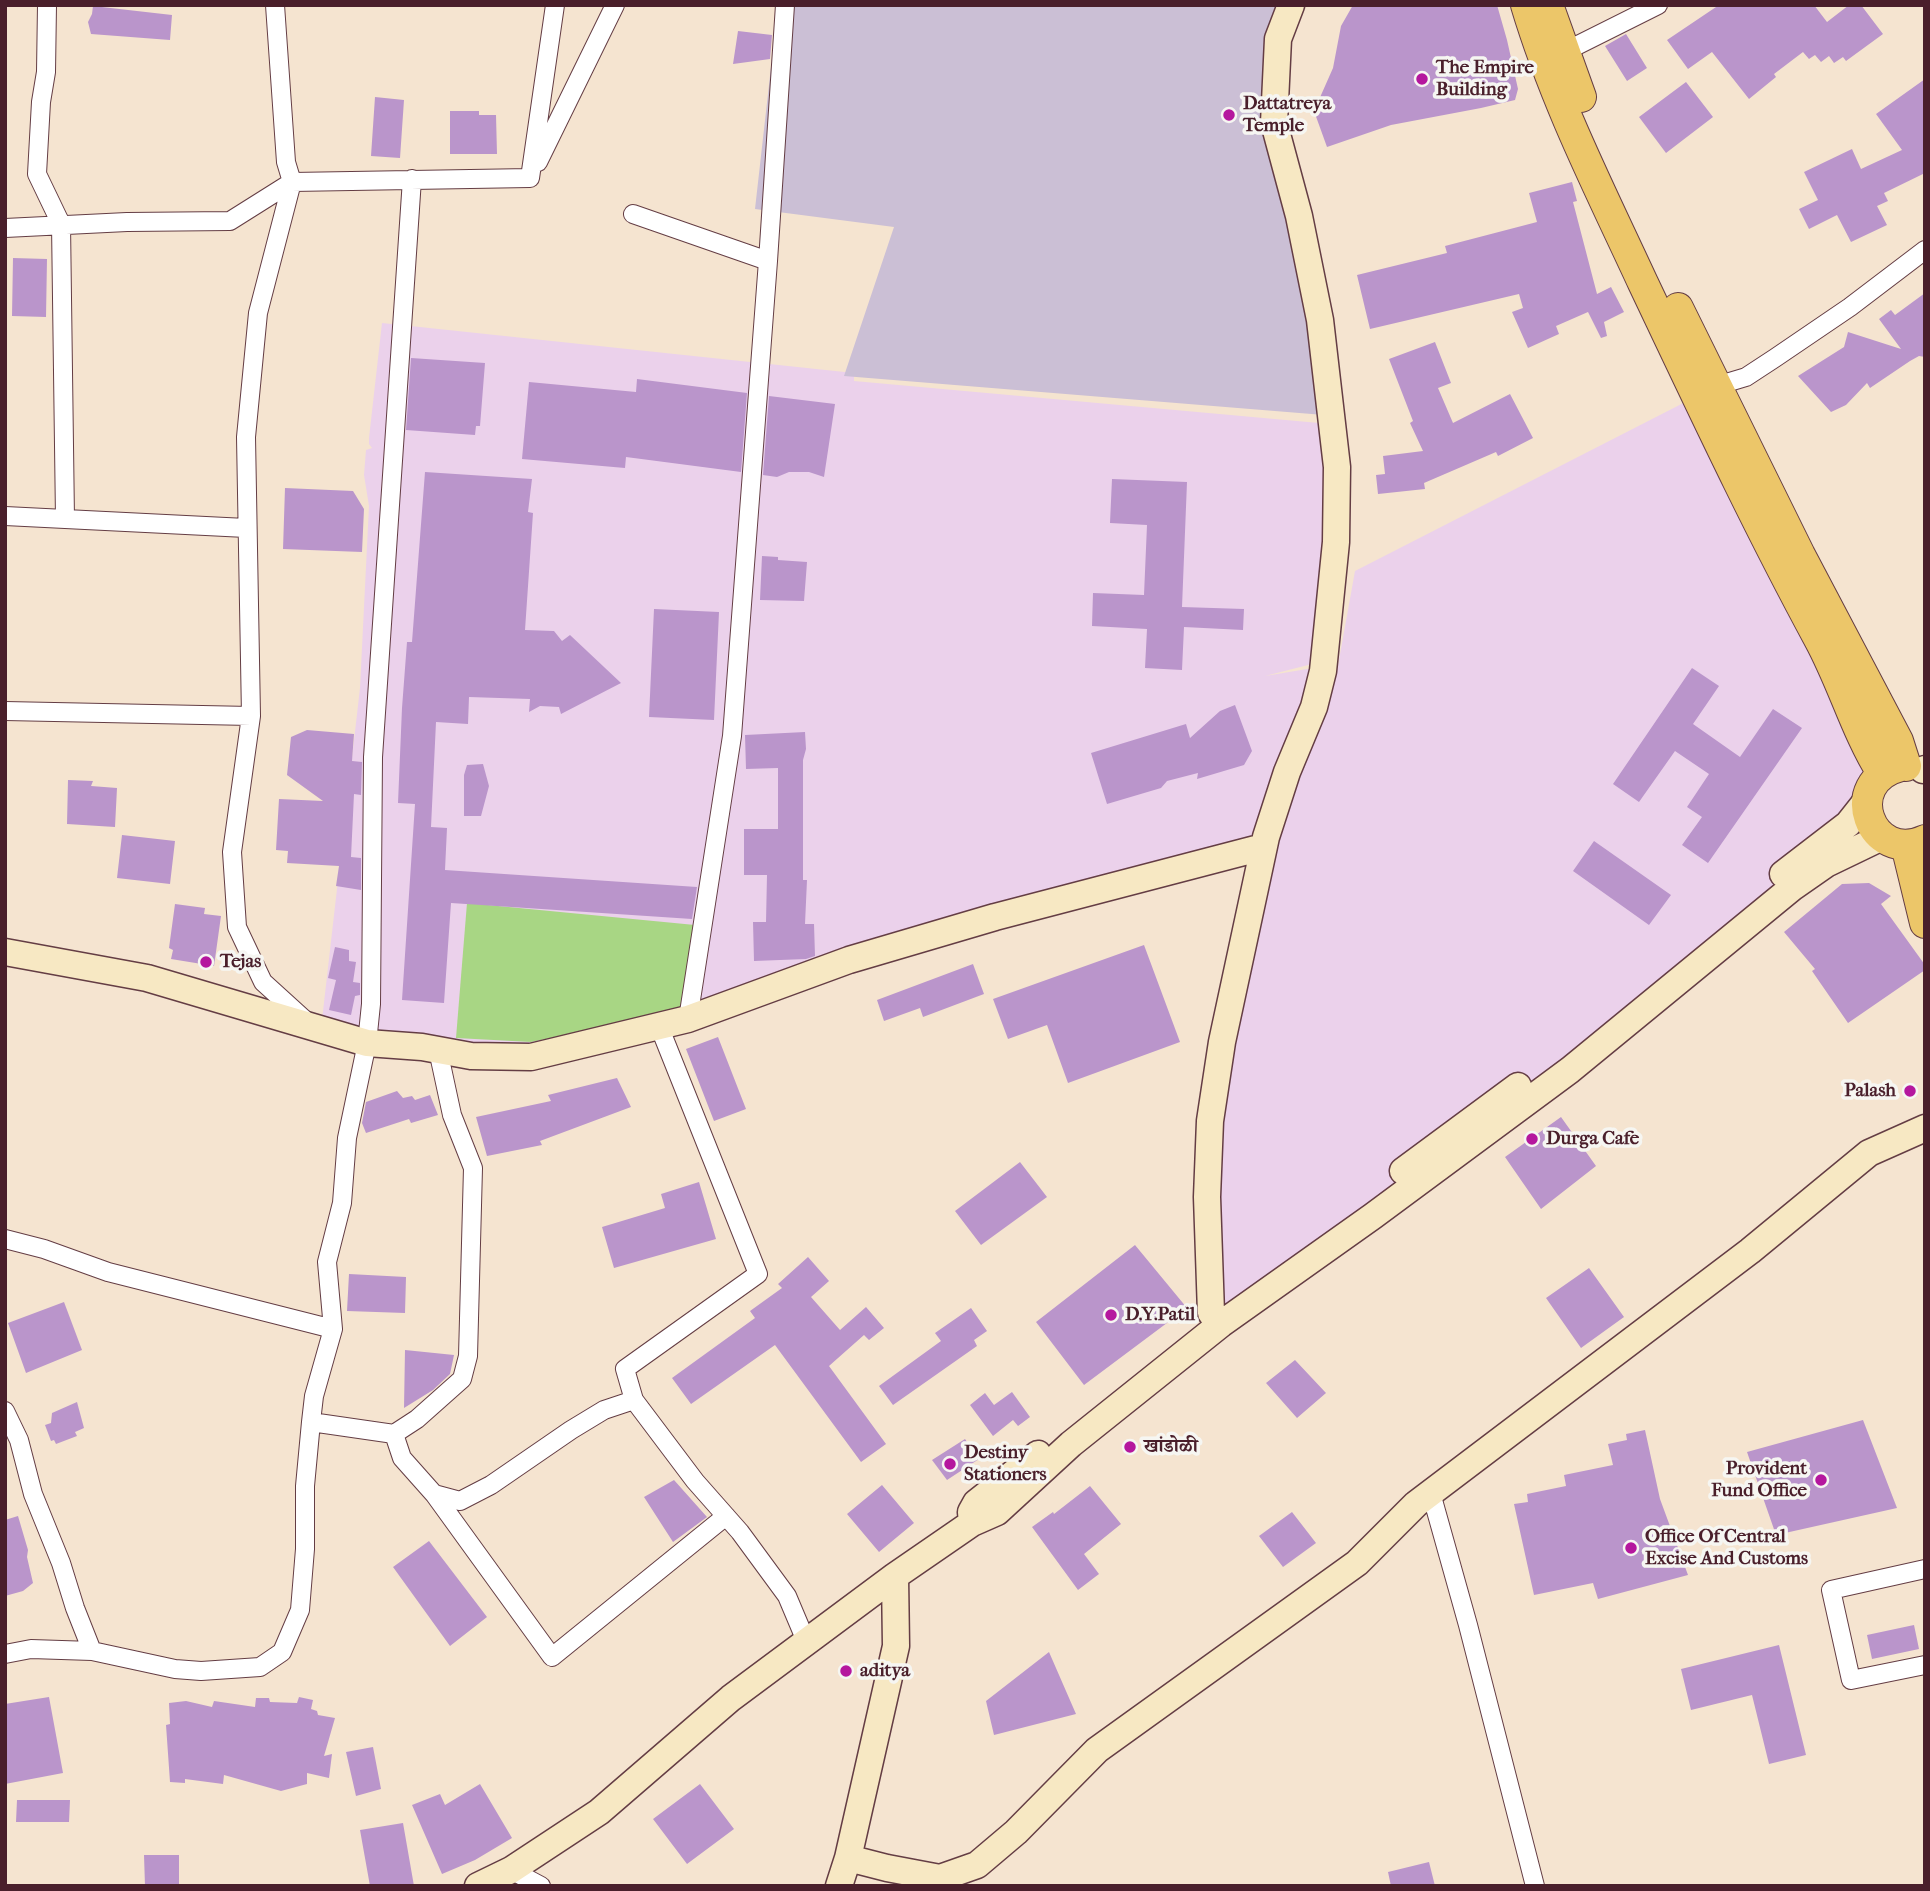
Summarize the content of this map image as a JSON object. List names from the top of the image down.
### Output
{
  "places": [
    "The Empire Building",
    "Dattatreya Temple",
    "Tejas",
    "Palash",
    "Durga Cafe",
    "D.Y.Patil",
    "खांडोळी",
    "Destiny Stationers",
    "Provident Fund Office",
    "Office Of Central Excise And Customs",
    "aditya"
  ]
}
